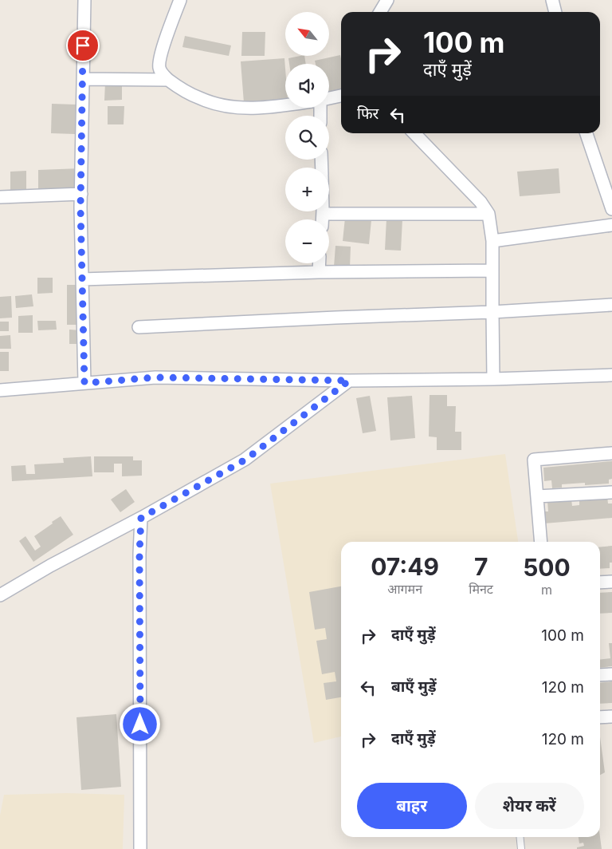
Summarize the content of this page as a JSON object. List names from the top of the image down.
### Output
{
  "north": "top left",
  "page": {
    "map_buttons": ["+", "−"],
    "turn": ["100 m", "दाएँ मुड़ें"],
    "then": "फिर",
    "eta": [
      "07:49",
      "आगमन",
      "7",
      "मिनट",
      "500",
      "m"
    ],
    "list": [
      {
        "name": "दाएँ मुड़ें",
        "value": "100 m"
      },
      {
        "name": "बाएँ मुड़ें",
        "value": "120 m"
      },
      {
        "name": "दाएँ मुड़ें",
        "value": "120 m"
      }
    ],
    "buttons": ["बाहर", "शेयर करें"]
  }
}
